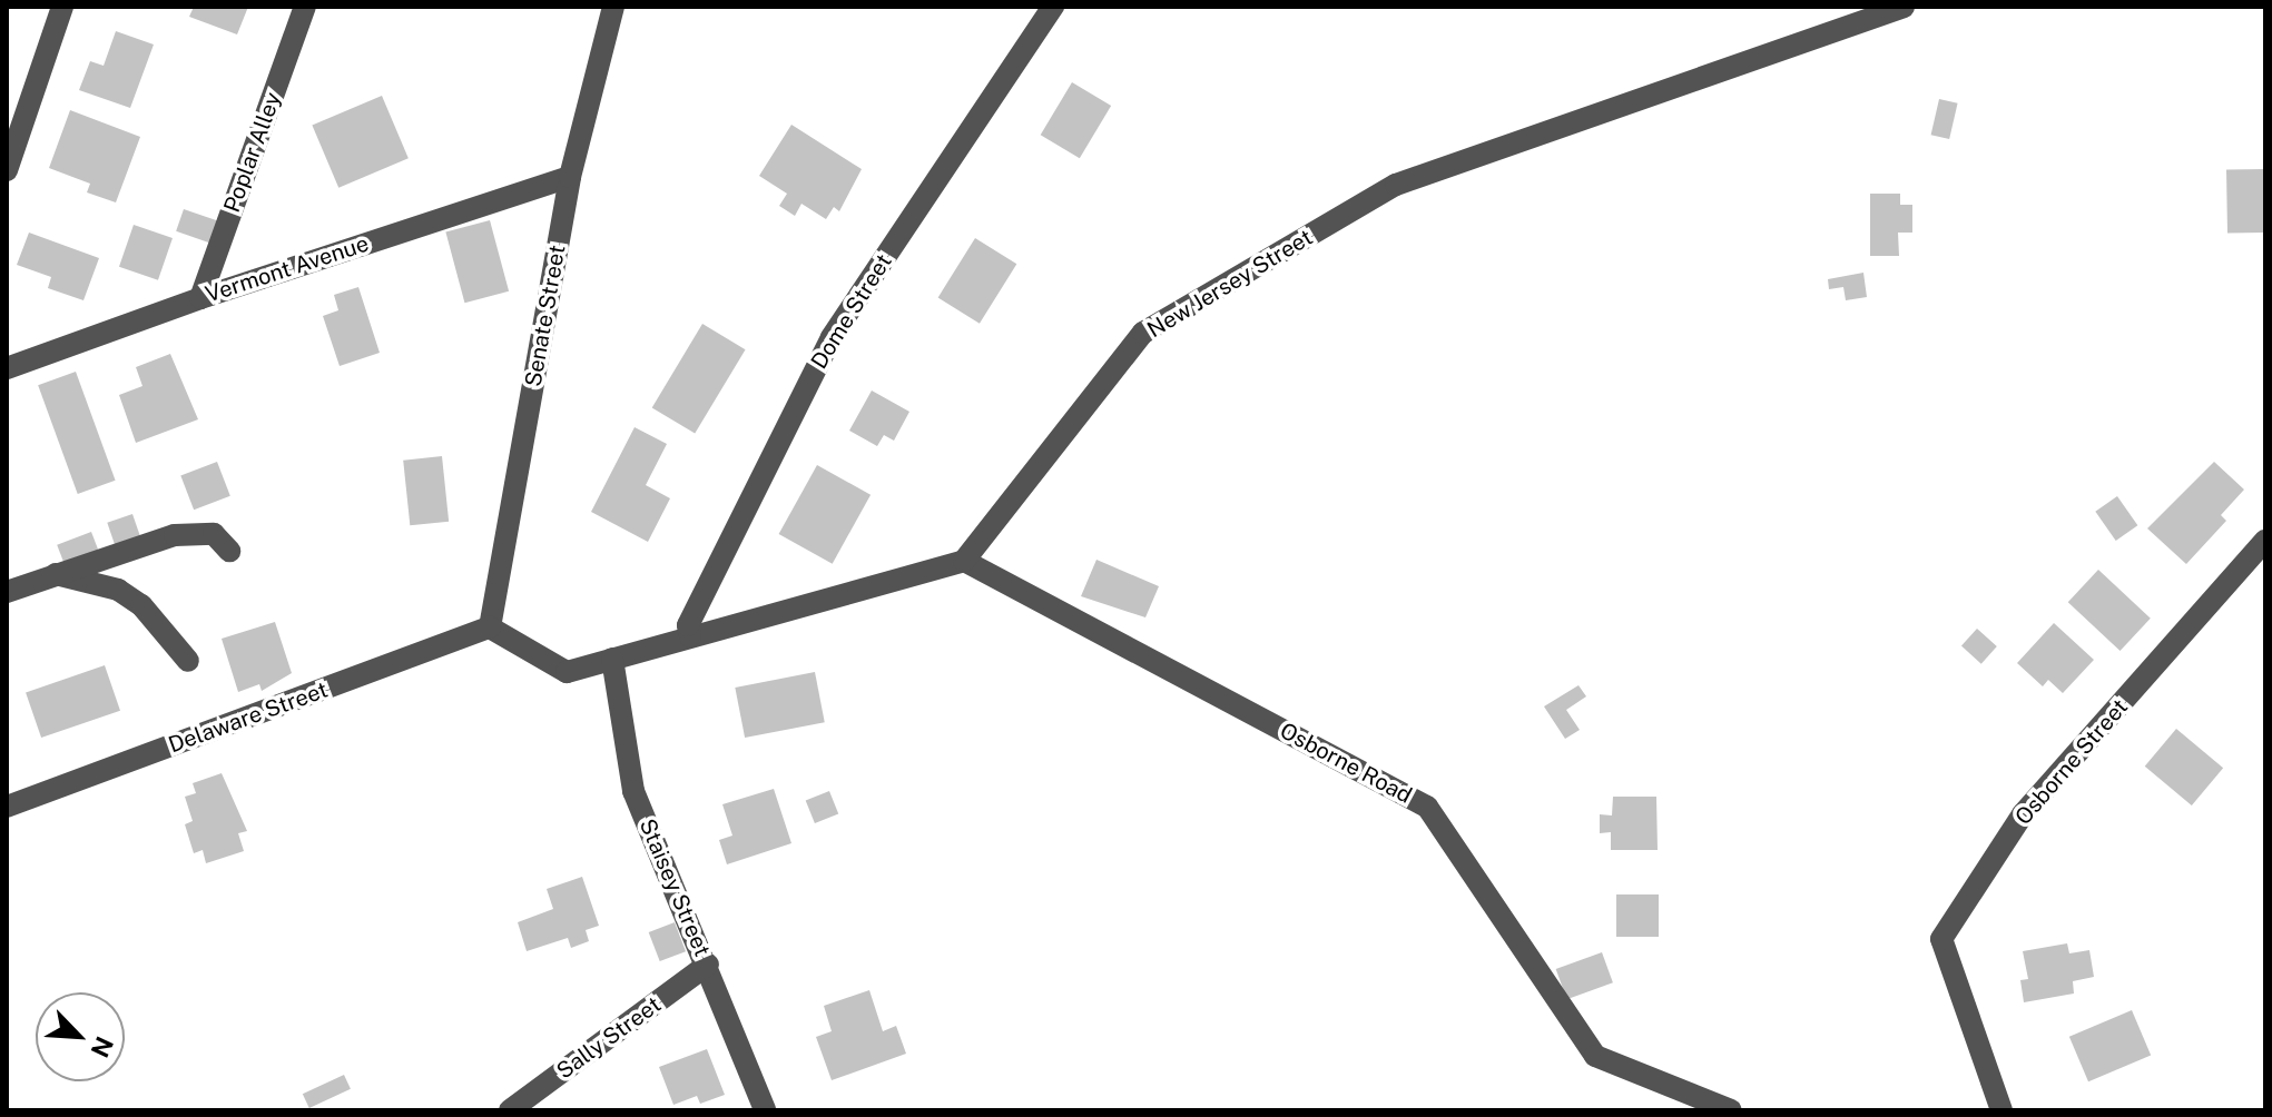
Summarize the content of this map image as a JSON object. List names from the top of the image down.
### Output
{
  "streets": {
    "street": [
      "Poplar Alley",
      "Vermont Avenue",
      "New Jersey Street",
      "Dome Street",
      "Senate Street",
      "Delaware Street",
      "Osborne Street",
      "Osborne Road",
      "Staisey Street",
      "Sally Street"
    ]
  },
  "crossings": [
    ["Poplar Alley", "Vermont Avenue"],
    ["Vermont Avenue", "Senate Street"],
    ["New Jersey Street", "Osborne Road"],
    ["Senate Street", "Delaware Street"],
    ["Staisey Street", "Sally Street"]
  ],
  "north": "bottom right"
}
